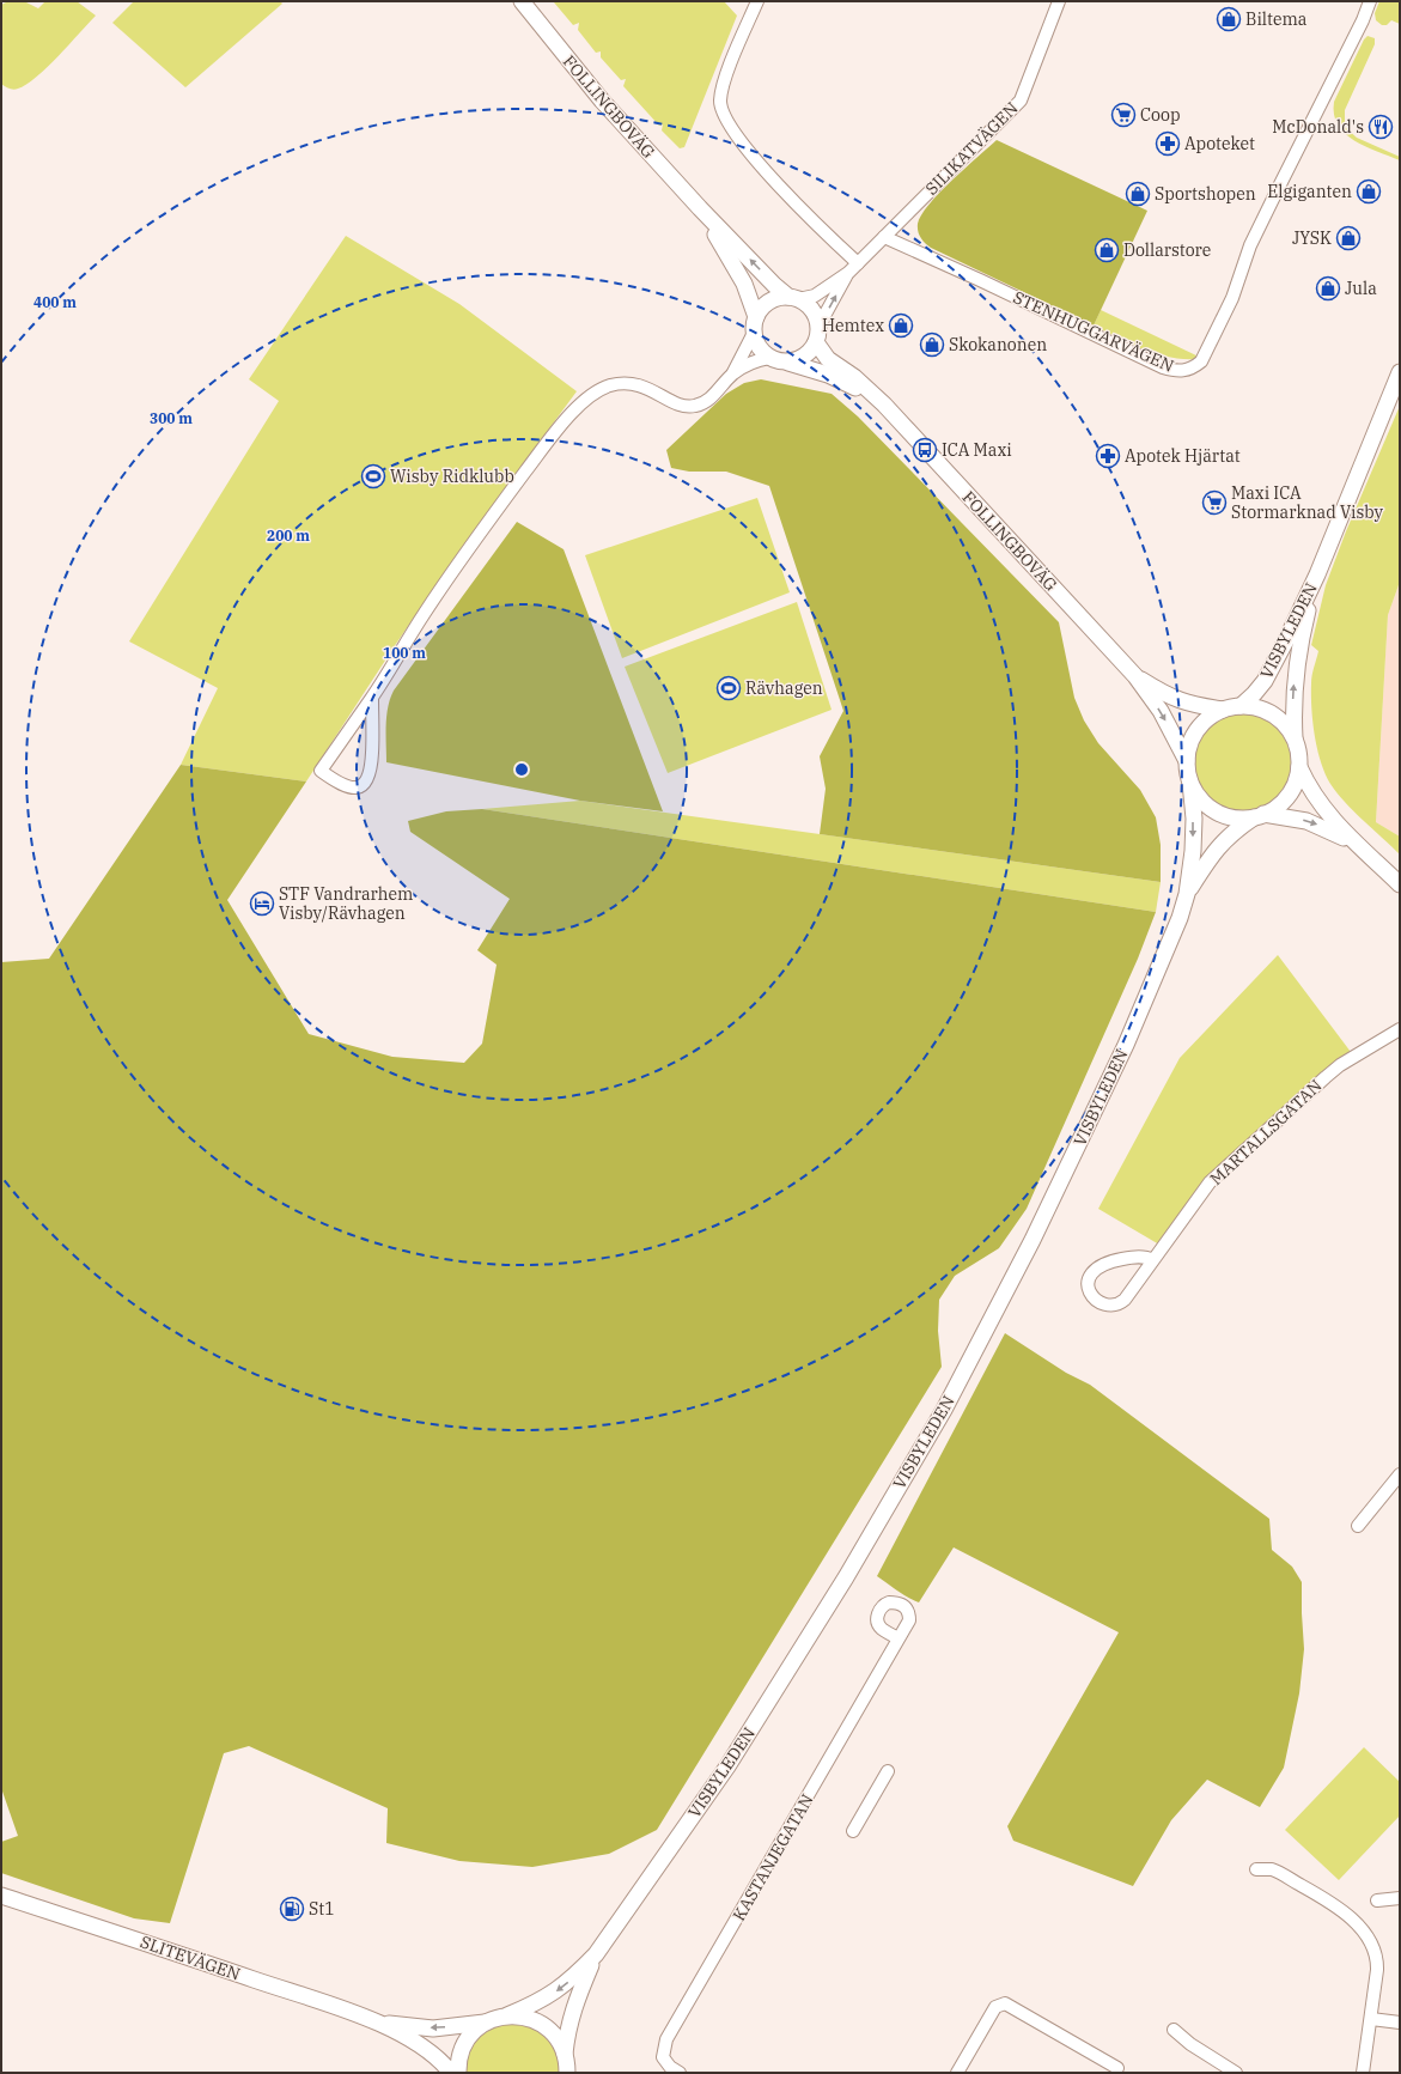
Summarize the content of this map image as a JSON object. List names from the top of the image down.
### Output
{
  "streets": {
    "main road": ["FOLLINGBOVÄG", "VISBYLEDEN", "SLITEVÄGEN"],
    "street": [
      "SILIKATVÄGEN",
      "STENHUGGARVÄGEN",
      "MARTALLSGATAN",
      "KASTANJEGATAN"
    ]
  },
  "crossings": [
    ["FOLLINGBOVÄG", "VISBYLEDEN"],
    ["SILIKATVÄGEN", "STENHUGGARVÄGEN"],
    ["VISBYLEDEN", "SLITEVÄGEN"]
  ],
  "places": {
    "shop": [
      "Biltema",
      "Elgiganten",
      "Sportshopen",
      "JYSK",
      "Dollarstore",
      "Jula",
      "Hemtex",
      "Skokanonen"
    ],
    "supermarket": ["Coop", "Maxi ICA Stormarknad Visby"],
    "restaurant": ["McDonald's"],
    "pharmacy": ["Apoteket", "Apotek Hjärtat"],
    "bus stop": ["ICA Maxi"],
    "sports": ["Wisby Ridklubb", "Rävhagen"],
    "hotel": ["STF Vandrarhem Visby/Rävhagen"],
    "fuel station": ["St1"]
  },
  "rings": [
    "400 m",
    "300 m",
    "200 m",
    "100 m"
  ]
}
